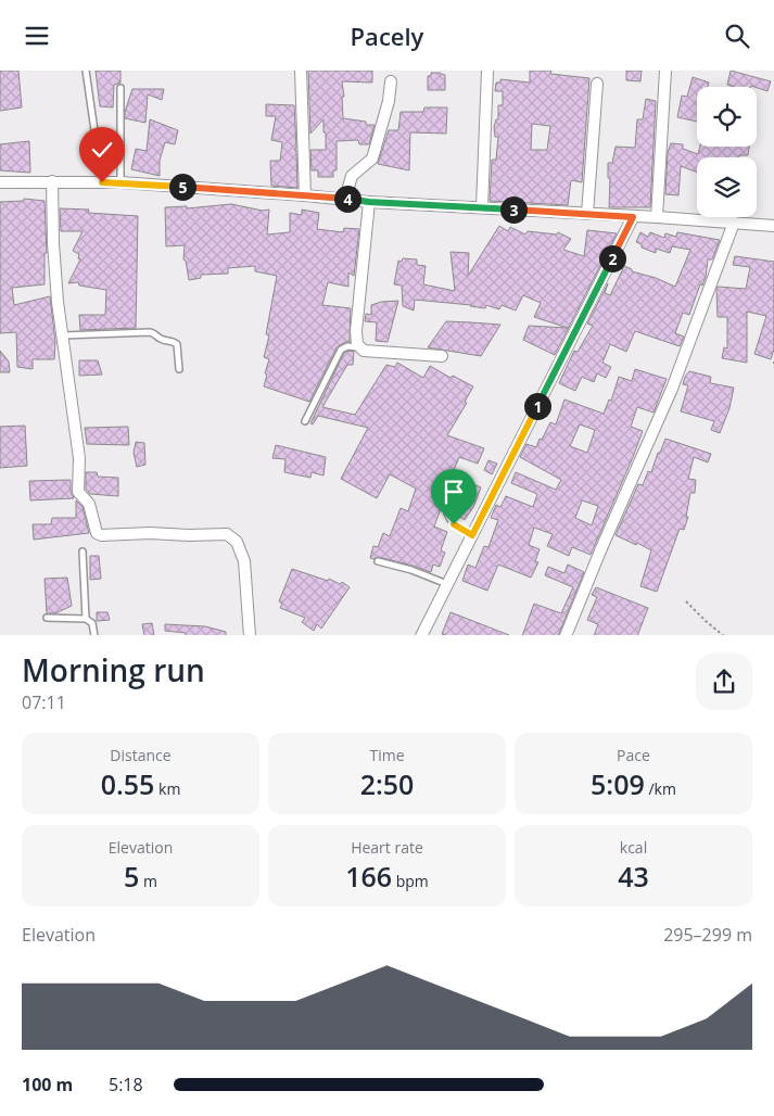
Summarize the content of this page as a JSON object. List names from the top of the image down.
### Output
{
  "page": {
    "header": "Pacely",
    "pins": [
      "5",
      "4",
      "3",
      "2",
      "1"
    ],
    "heading": ["Morning run", "07:11"],
    "stats": [
      ["Distance", "0.55 km"],
      ["Time", "2:50"],
      ["Pace", "5:09 /km"],
      ["Elevation", "5 m"],
      ["Heart rate", "166 bpm"],
      ["kcal", "43"]
    ],
    "chart": ["Elevation", "295–299 m"],
    "list": [
      {
        "name": "100 m",
        "note": "5:18"
      }
    ]
  }
}
